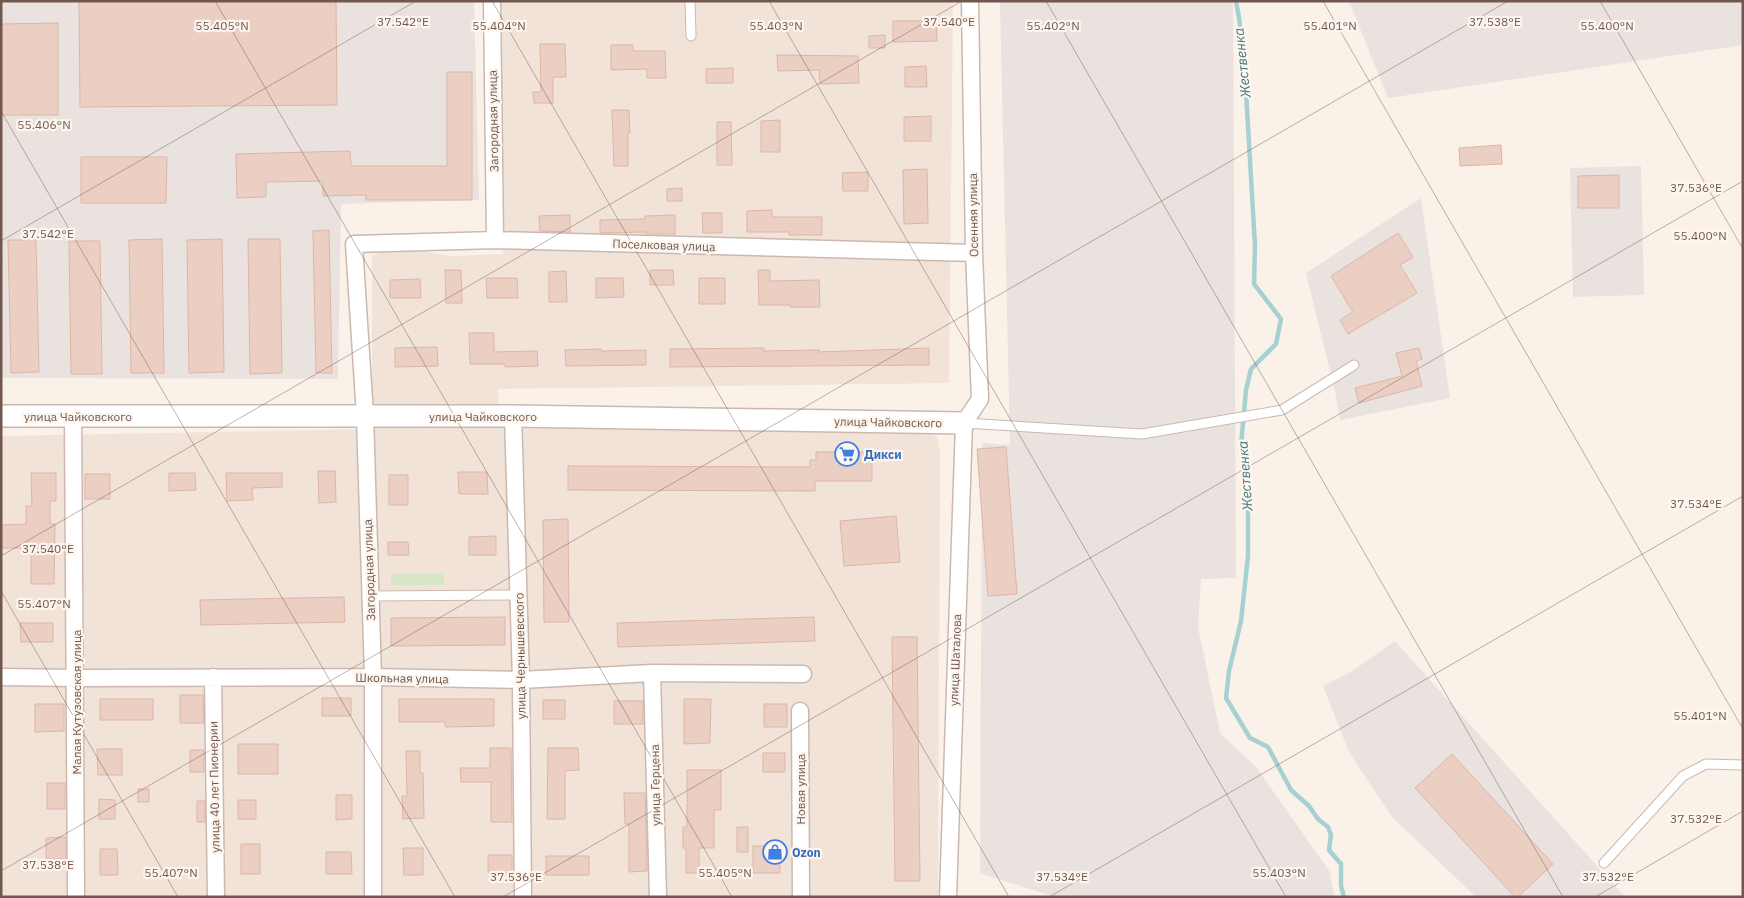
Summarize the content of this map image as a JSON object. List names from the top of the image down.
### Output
{
  "streets": {
    "street": [
      "Загородная улица",
      "Осенняя улица",
      "Поселковая улица",
      "улица Чайковского",
      "улица Чернышевского",
      "улица Шаталова",
      "Школьная улица",
      "Малая Кутузовская улица",
      "улица Герцена",
      "улица 40 лет Пионерии",
      "Новая улица"
    ]
  },
  "crossings": [
    ["Загородная улица", "Поселковая улица"],
    ["Загородная улица", "улица Чайковского"],
    ["Загородная улица", "Школьная улица"],
    ["Осенняя улица", "Поселковая улица"],
    ["Осенняя улица", "улица Чайковского"],
    ["Осенняя улица", "улица Шаталова"],
    ["улица Чайковского", "улица Чернышевского"],
    ["улица Чайковского", "улица Шаталова"],
    ["улица Чайковского", "Малая Кутузовская улица"],
    ["улица Чернышевского", "Школьная улица"],
    ["Школьная улица", "Малая Кутузовская улица"],
    ["Школьная улица", "улица Герцена"],
    ["Школьная улица", "улица 40 лет Пионерии"]
  ],
  "water": ["Жественка"],
  "places": {
    "supermarket": ["Дикси"],
    "shop": ["Ozon"]
  },
  "coordinates": [
    "37.542°E",
    "37.540°E",
    "37.538°E",
    "55.402°N",
    "55.401°N",
    "55.400°N",
    "55.405°N",
    "55.404°N",
    "55.403°N",
    "55.406°N",
    "37.536°E",
    "37.534°E",
    "55.407°N",
    "37.532°E"
  ]
}
